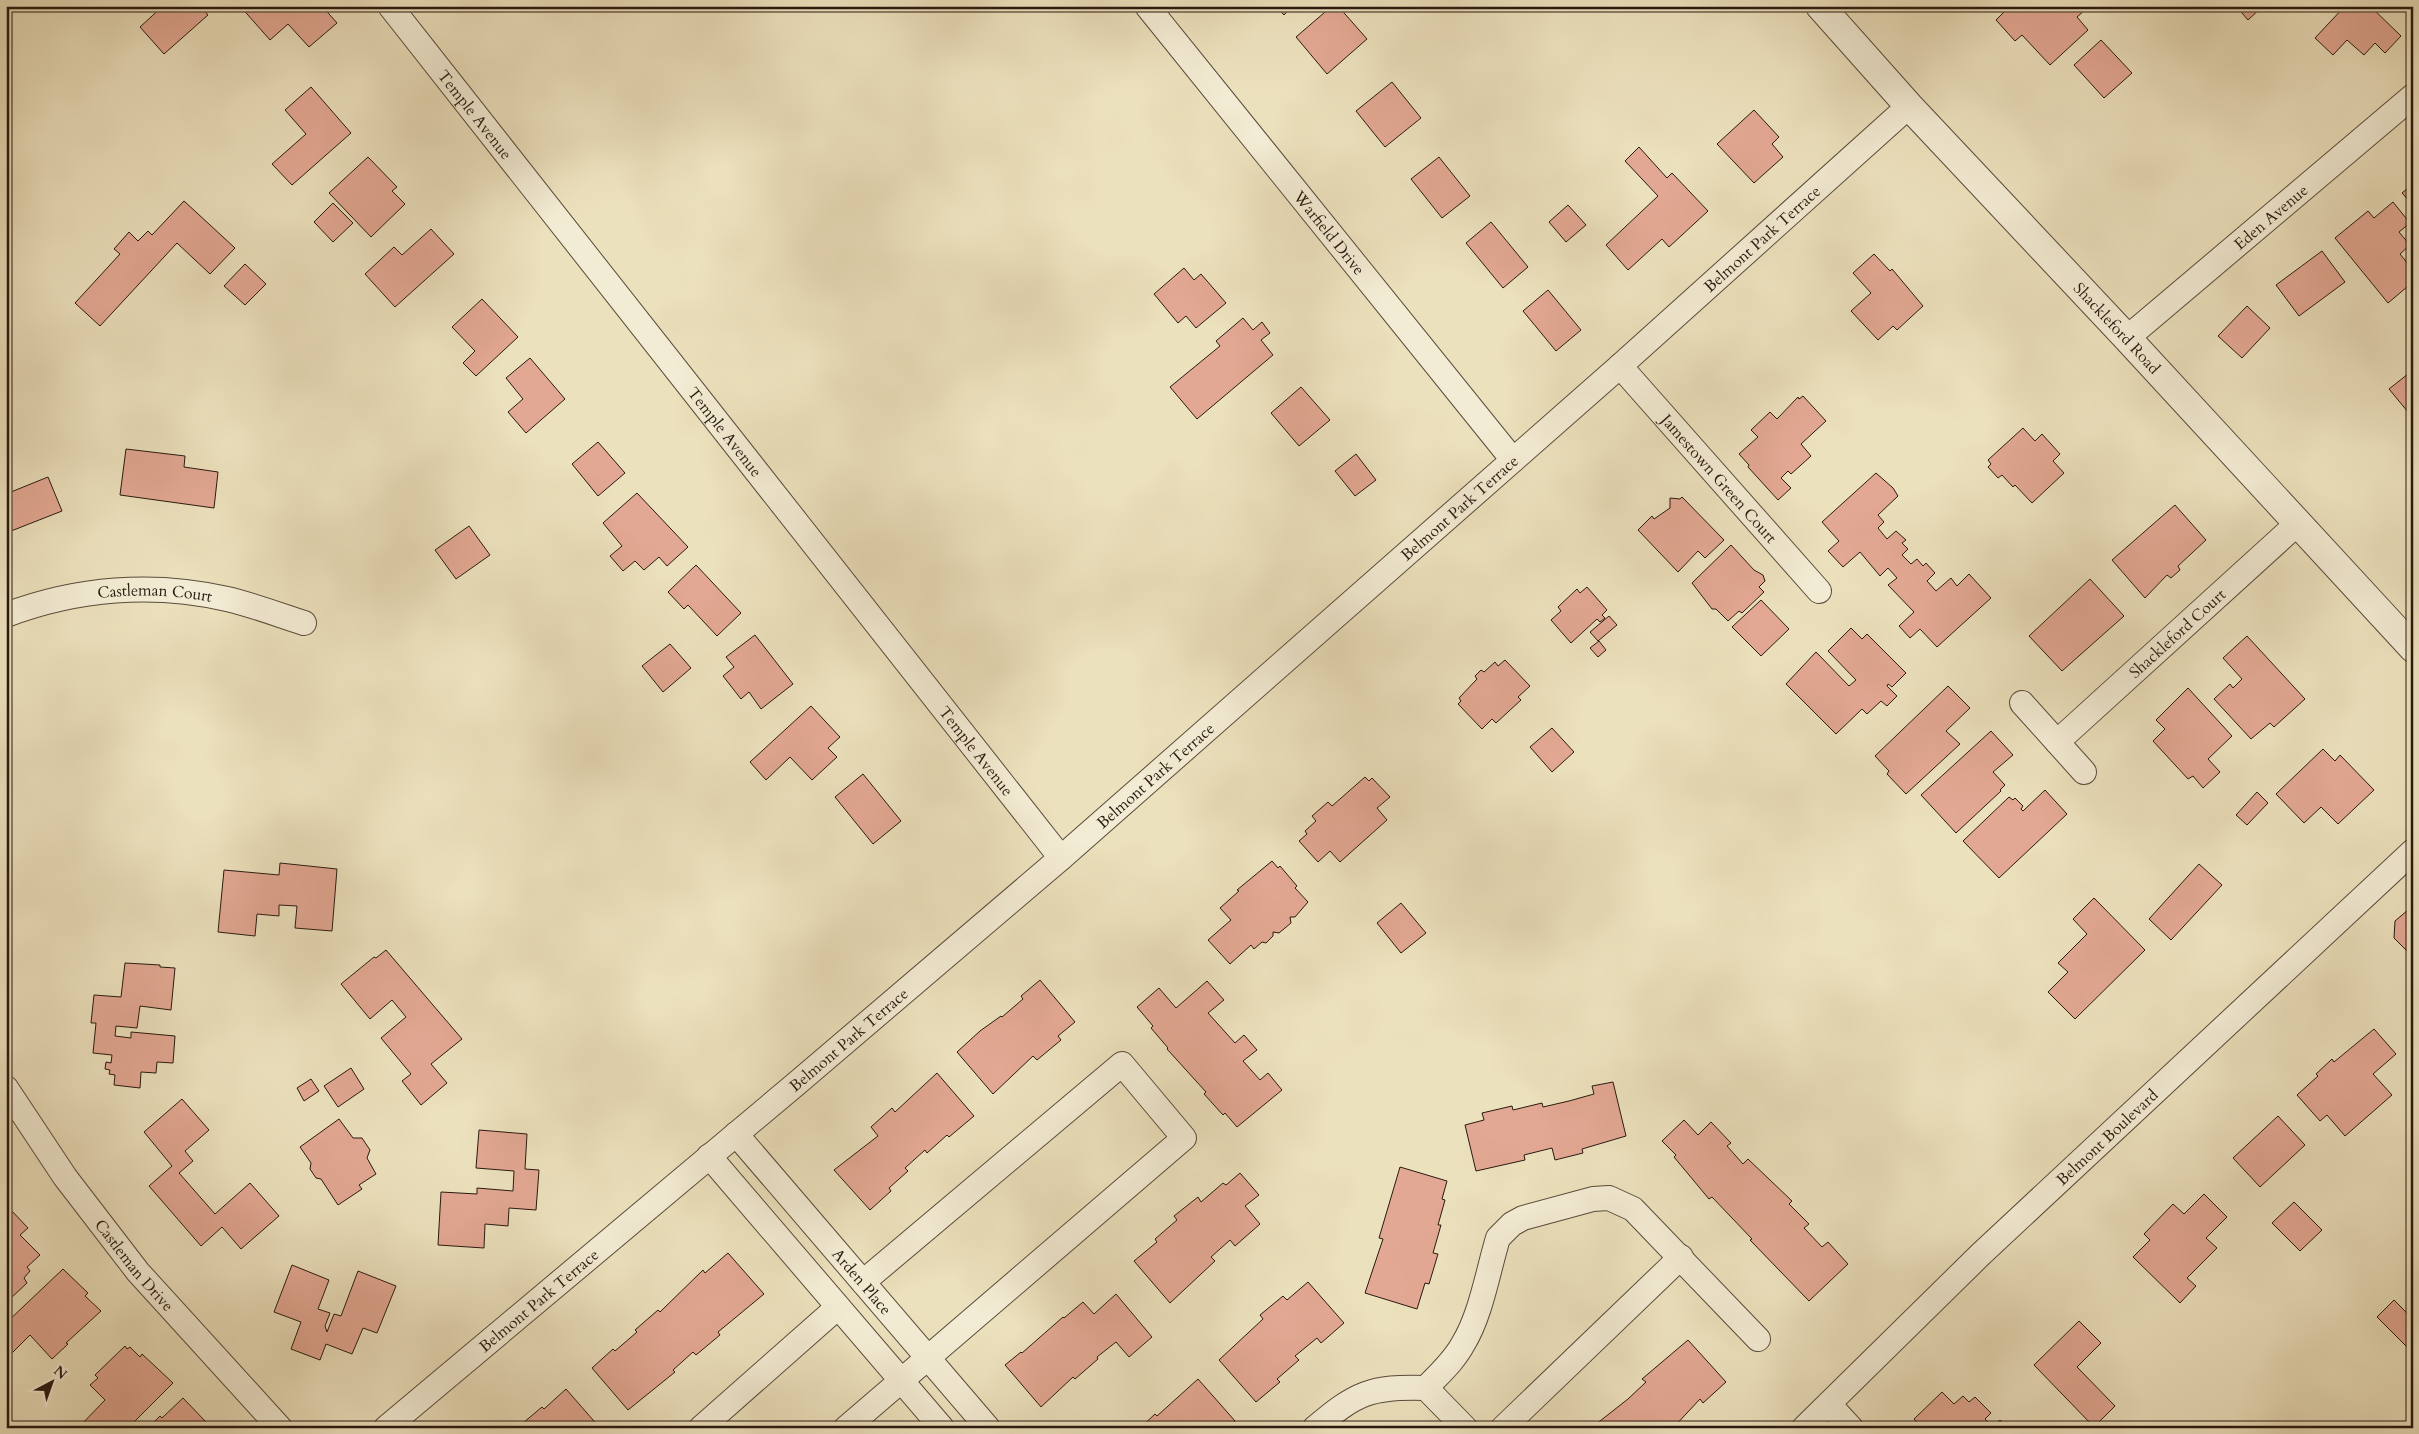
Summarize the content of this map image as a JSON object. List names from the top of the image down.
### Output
{
  "streets": {
    "street": [
      "Temple Avenue",
      "Eden Avenue",
      "Warfield Drive",
      "Belmont Park Terrace",
      "Shackleford Road",
      "Jamestown Green Court",
      "Castleman Court",
      "Shackleford Court",
      "Belmont Boulevard",
      "Castleman Drive",
      "Arden Place"
    ]
  },
  "crossings": [
    ["Temple Avenue", "Belmont Park Terrace"],
    ["Eden Avenue", "Shackleford Road"],
    ["Warfield Drive", "Belmont Park Terrace"],
    ["Belmont Park Terrace", "Shackleford Road"],
    ["Belmont Park Terrace", "Jamestown Green Court"],
    ["Belmont Park Terrace", "Arden Place"],
    ["Shackleford Road", "Shackleford Court"]
  ],
  "north": "top right"
}
